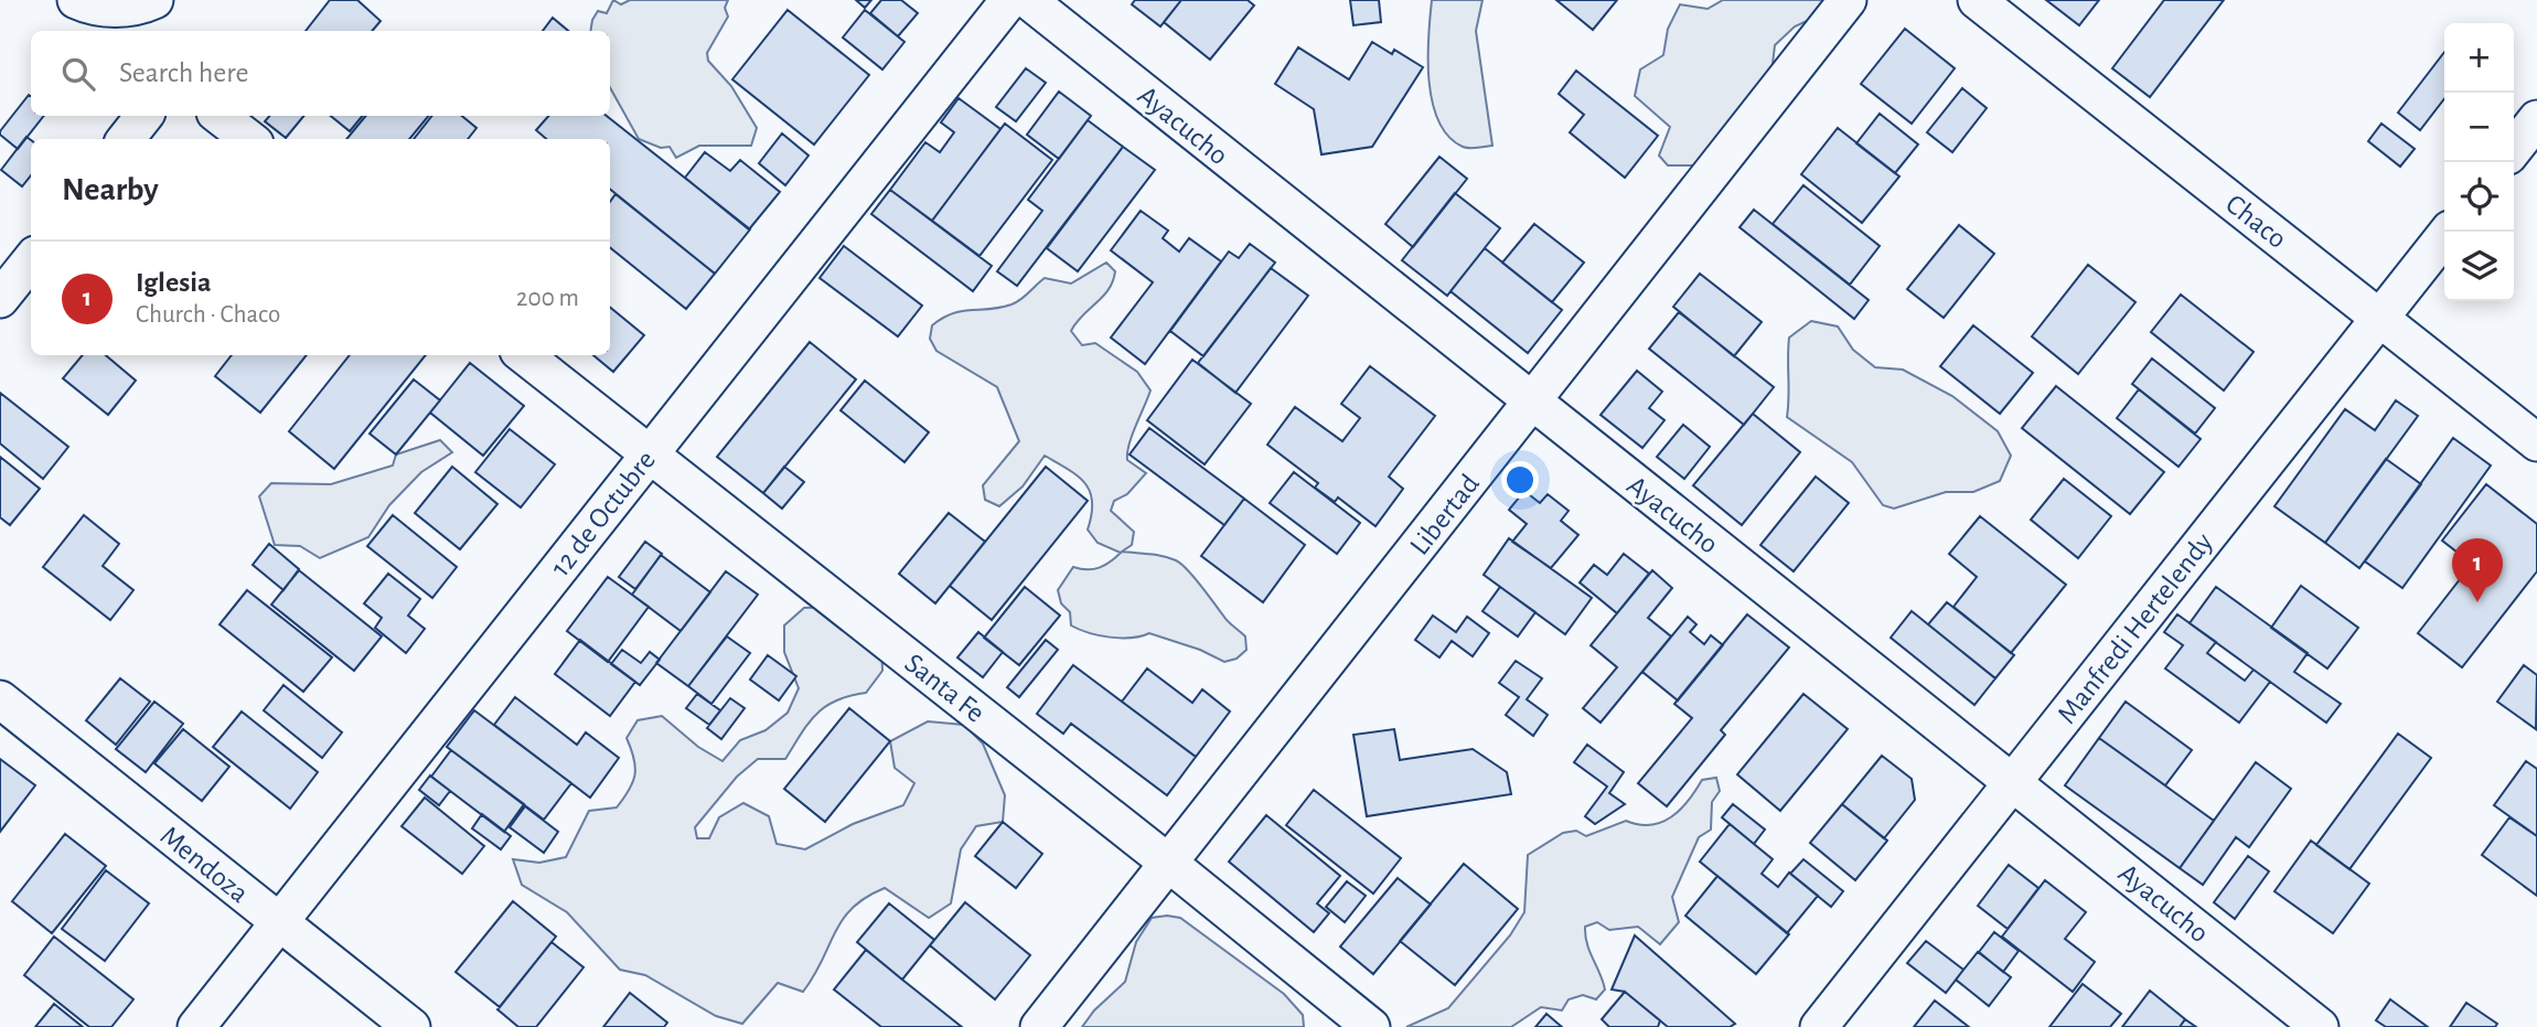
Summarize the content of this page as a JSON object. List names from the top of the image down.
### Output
{
  "streets": {
    "street": [
      "Ayacucho",
      "Chaco",
      "12 de Octubre",
      "Libertad",
      "Manfredi Hertelendy",
      "Santa Fe",
      "Mendoza"
    ]
  },
  "crossings": [
    ["Ayacucho", "Libertad"],
    ["Ayacucho", "Manfredi Hertelendy"],
    ["Chaco", "Manfredi Hertelendy"],
    ["12 de Octubre", "Santa Fe"],
    ["12 de Octubre", "Mendoza"],
    ["Libertad", "Santa Fe"]
  ],
  "page": {
    "map_buttons": ["+", "−"],
    "search": "Search here",
    "heading": "Nearby",
    "list": [
      {
        "mark": "1",
        "name": "Iglesia",
        "note": "Church · Chaco",
        "value": "200 m"
      }
    ],
    "pins": "1"
  }
}
